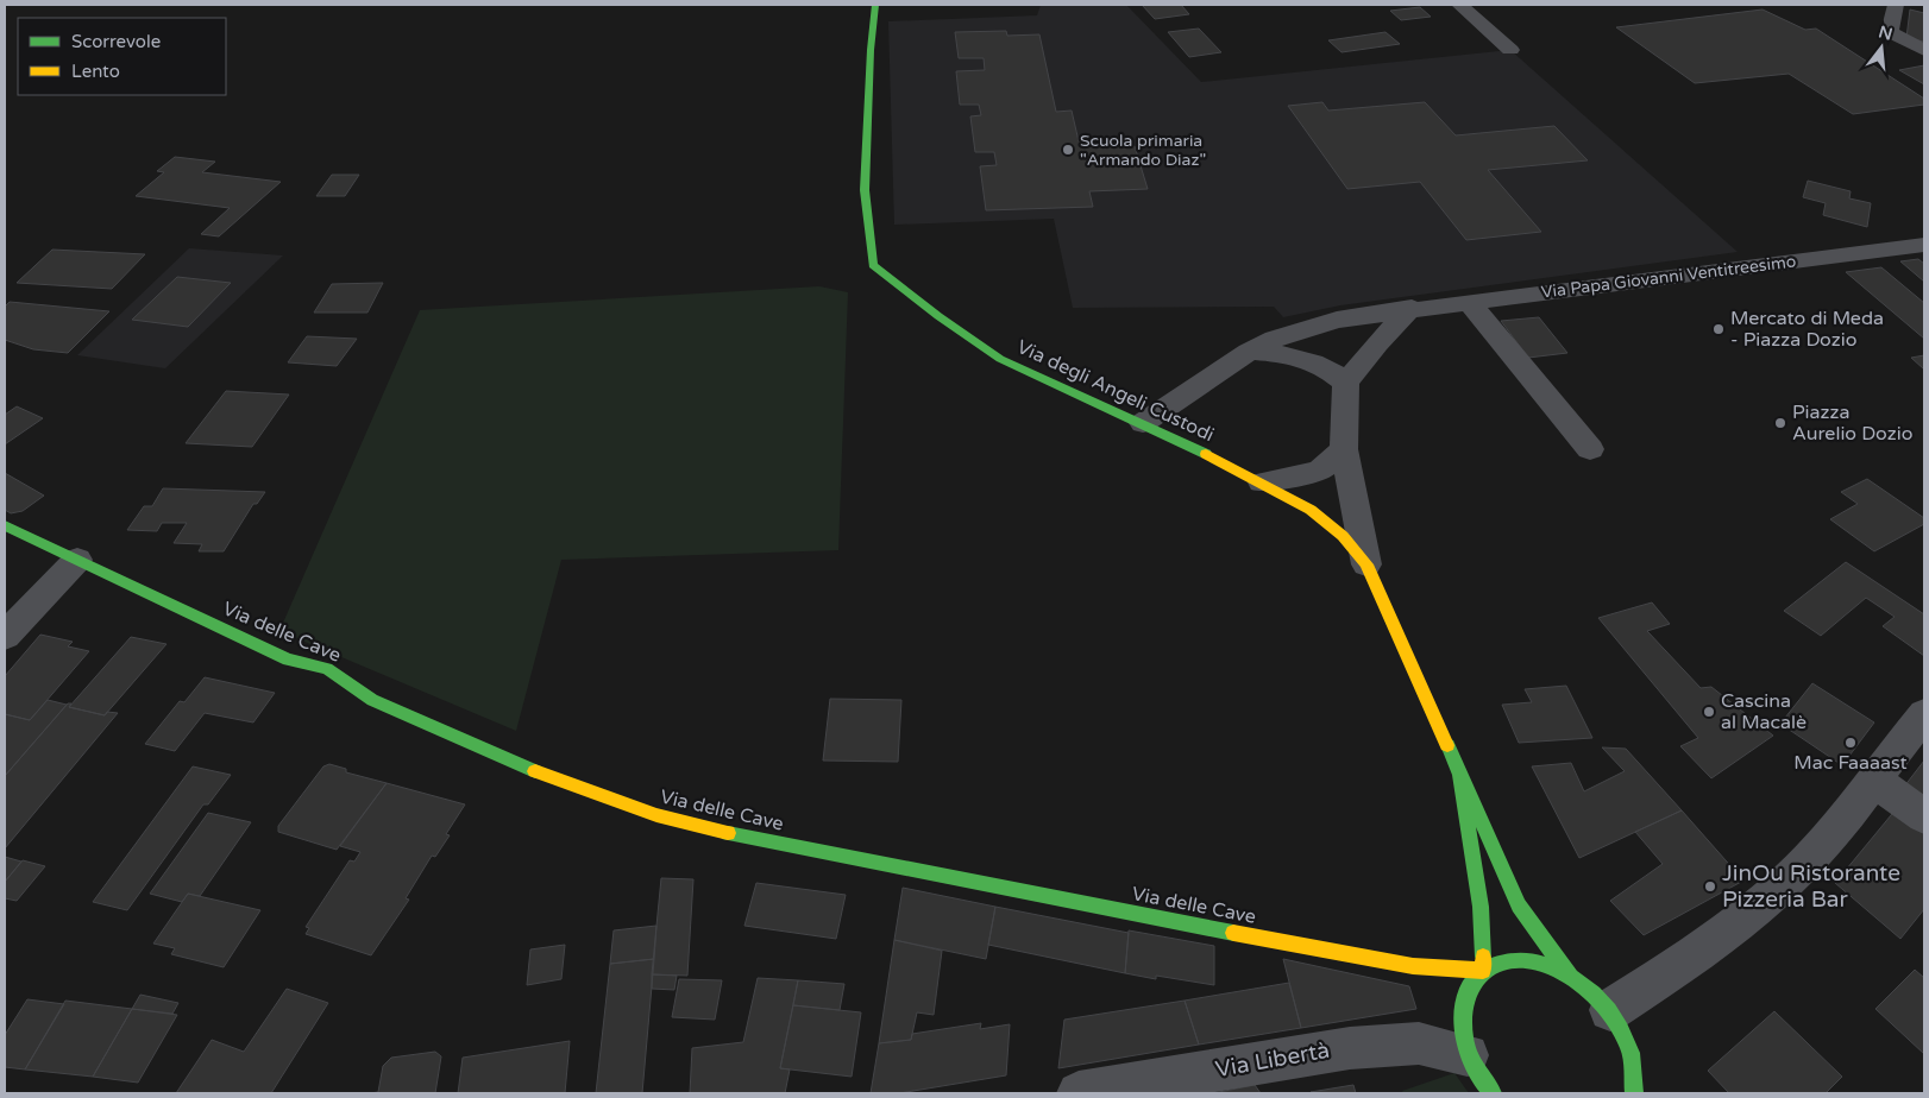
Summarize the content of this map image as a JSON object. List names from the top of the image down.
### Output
{
  "streets": {
    "street": [
      "Via Papa Giovanni Ventitreesimo",
      "Via degli Angeli Custodi",
      "Via delle Cave",
      "Via Libertà"
    ]
  },
  "crossings": [
    ["Via Papa Giovanni Ventitreesimo", "Via degli Angeli Custodi"],
    ["Via degli Angeli Custodi", "Via delle Cave"]
  ],
  "places": [
    "Scuola primaria \"Armando Diaz\"",
    "Mercato di Meda - Piazza Dozio",
    "Piazza Aurelio Dozio",
    "Cascina al Macalè",
    "Mac Faaaast",
    "JinOu Ristorante Pizzeria Bar"
  ],
  "legend": ["Scorrevole", "Lento"],
  "north": "top"
}
